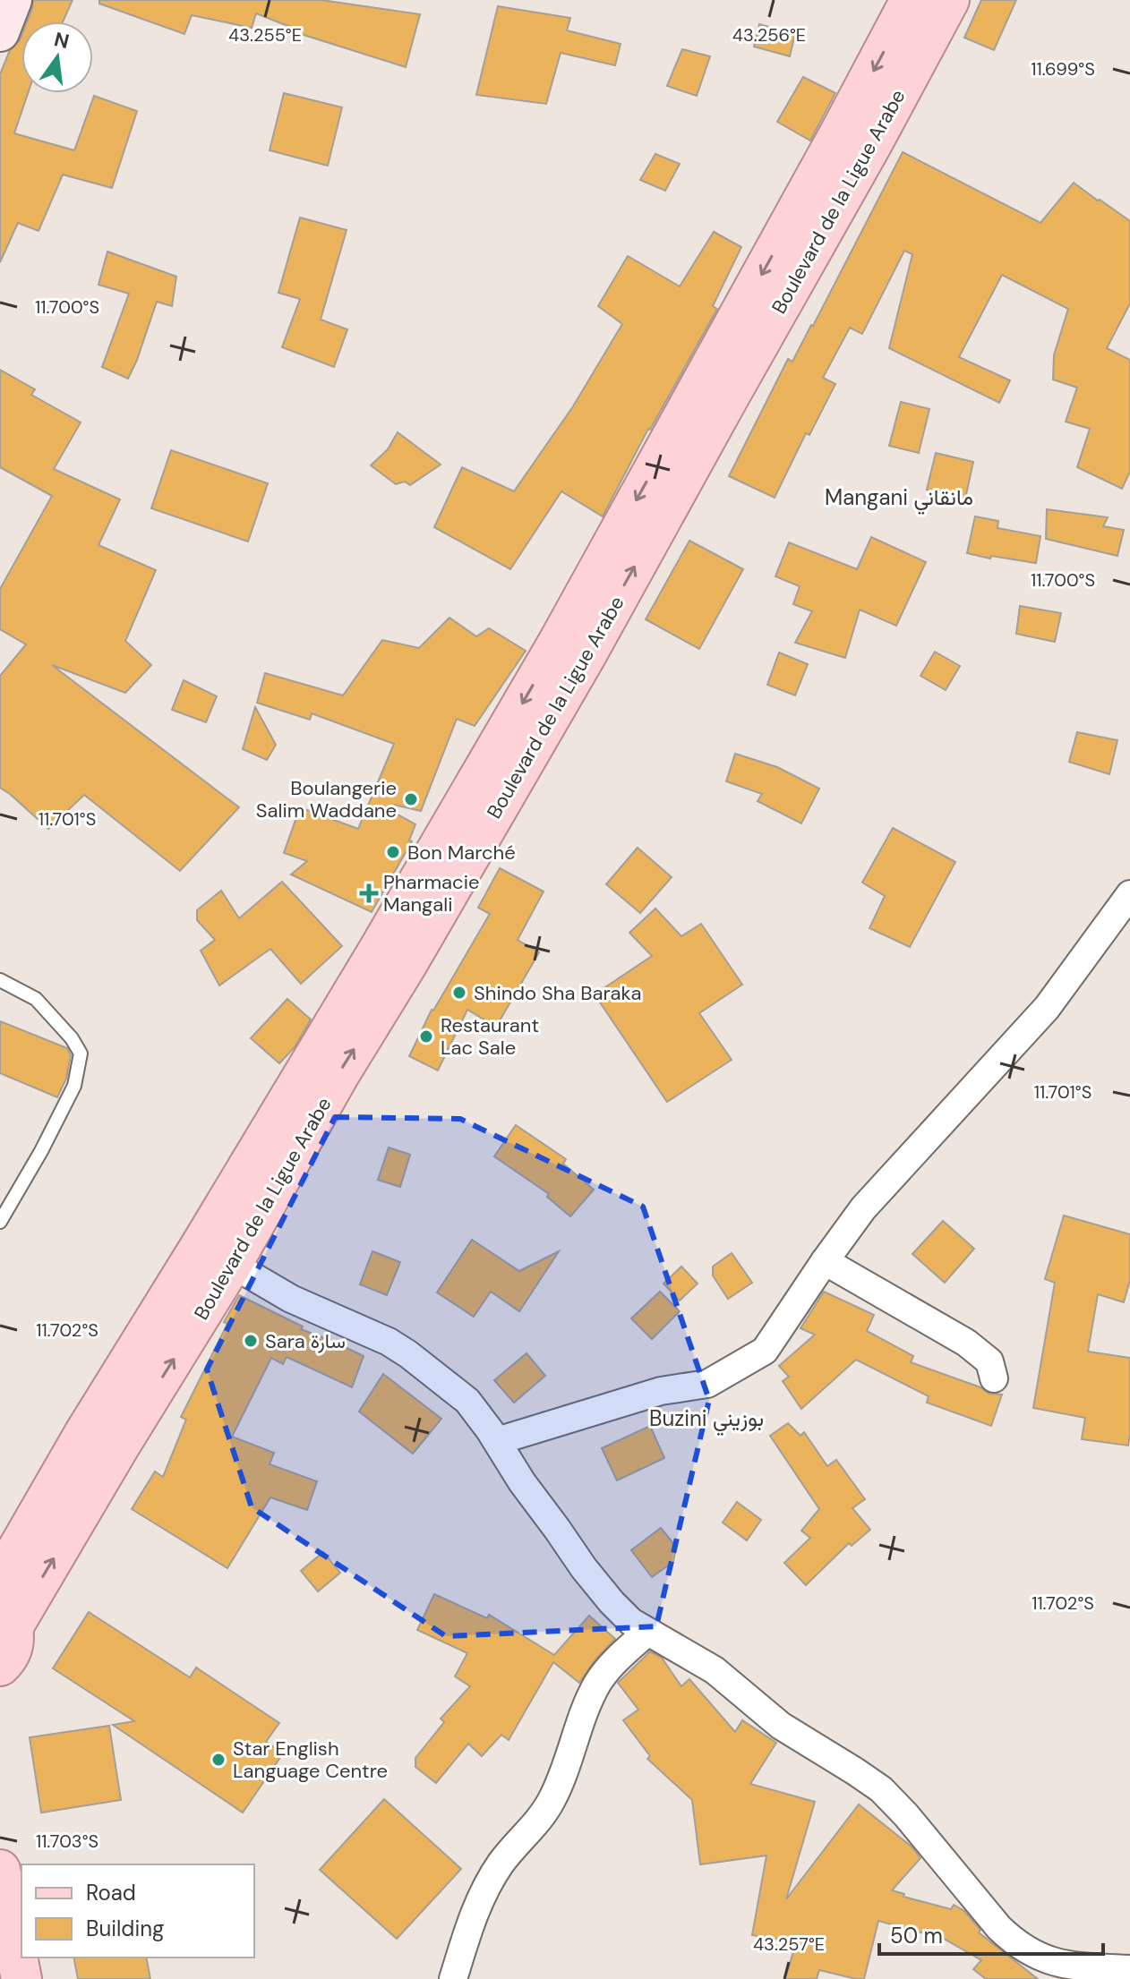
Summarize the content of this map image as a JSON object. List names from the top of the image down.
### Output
{
  "streets": {
    "main road": ["Boulevard de la Ligue Arabe"]
  },
  "districts": ["Mangani مانقاني", "Buzini بوزيني"],
  "places": {
    "other": [
      "Boulangerie Salim Waddane",
      "Bon Marché",
      "Shindo Sha Baraka",
      "Restaurant Lac Sale",
      "Sara سارة",
      "Star English Language Centre"
    ],
    "health": ["Pharmacie Mangali"]
  },
  "legend": ["Road", "Building"],
  "scale_bar": "50 m",
  "north": "top",
  "coordinates": [
    "43.255°E",
    "43.256°E",
    "11.699°S",
    "11.700°S",
    "11.701°S",
    "11.702°S",
    "11.703°S",
    "43.257°E"
  ]
}
